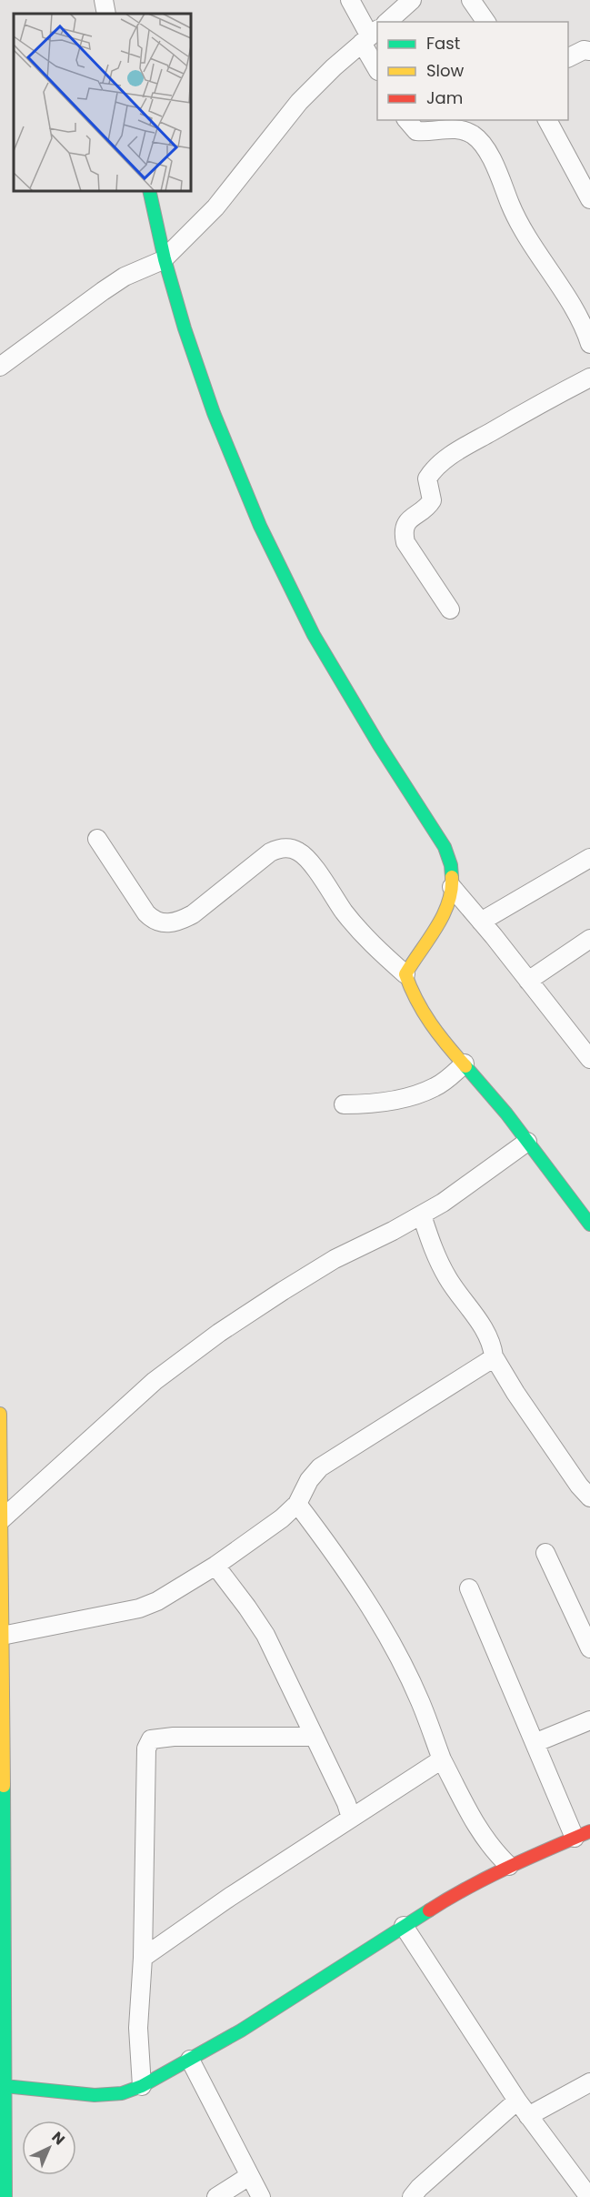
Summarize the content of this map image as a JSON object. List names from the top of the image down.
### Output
{
  "legend": ["Fast", "Slow", "Jam"],
  "north": "top right"
}
